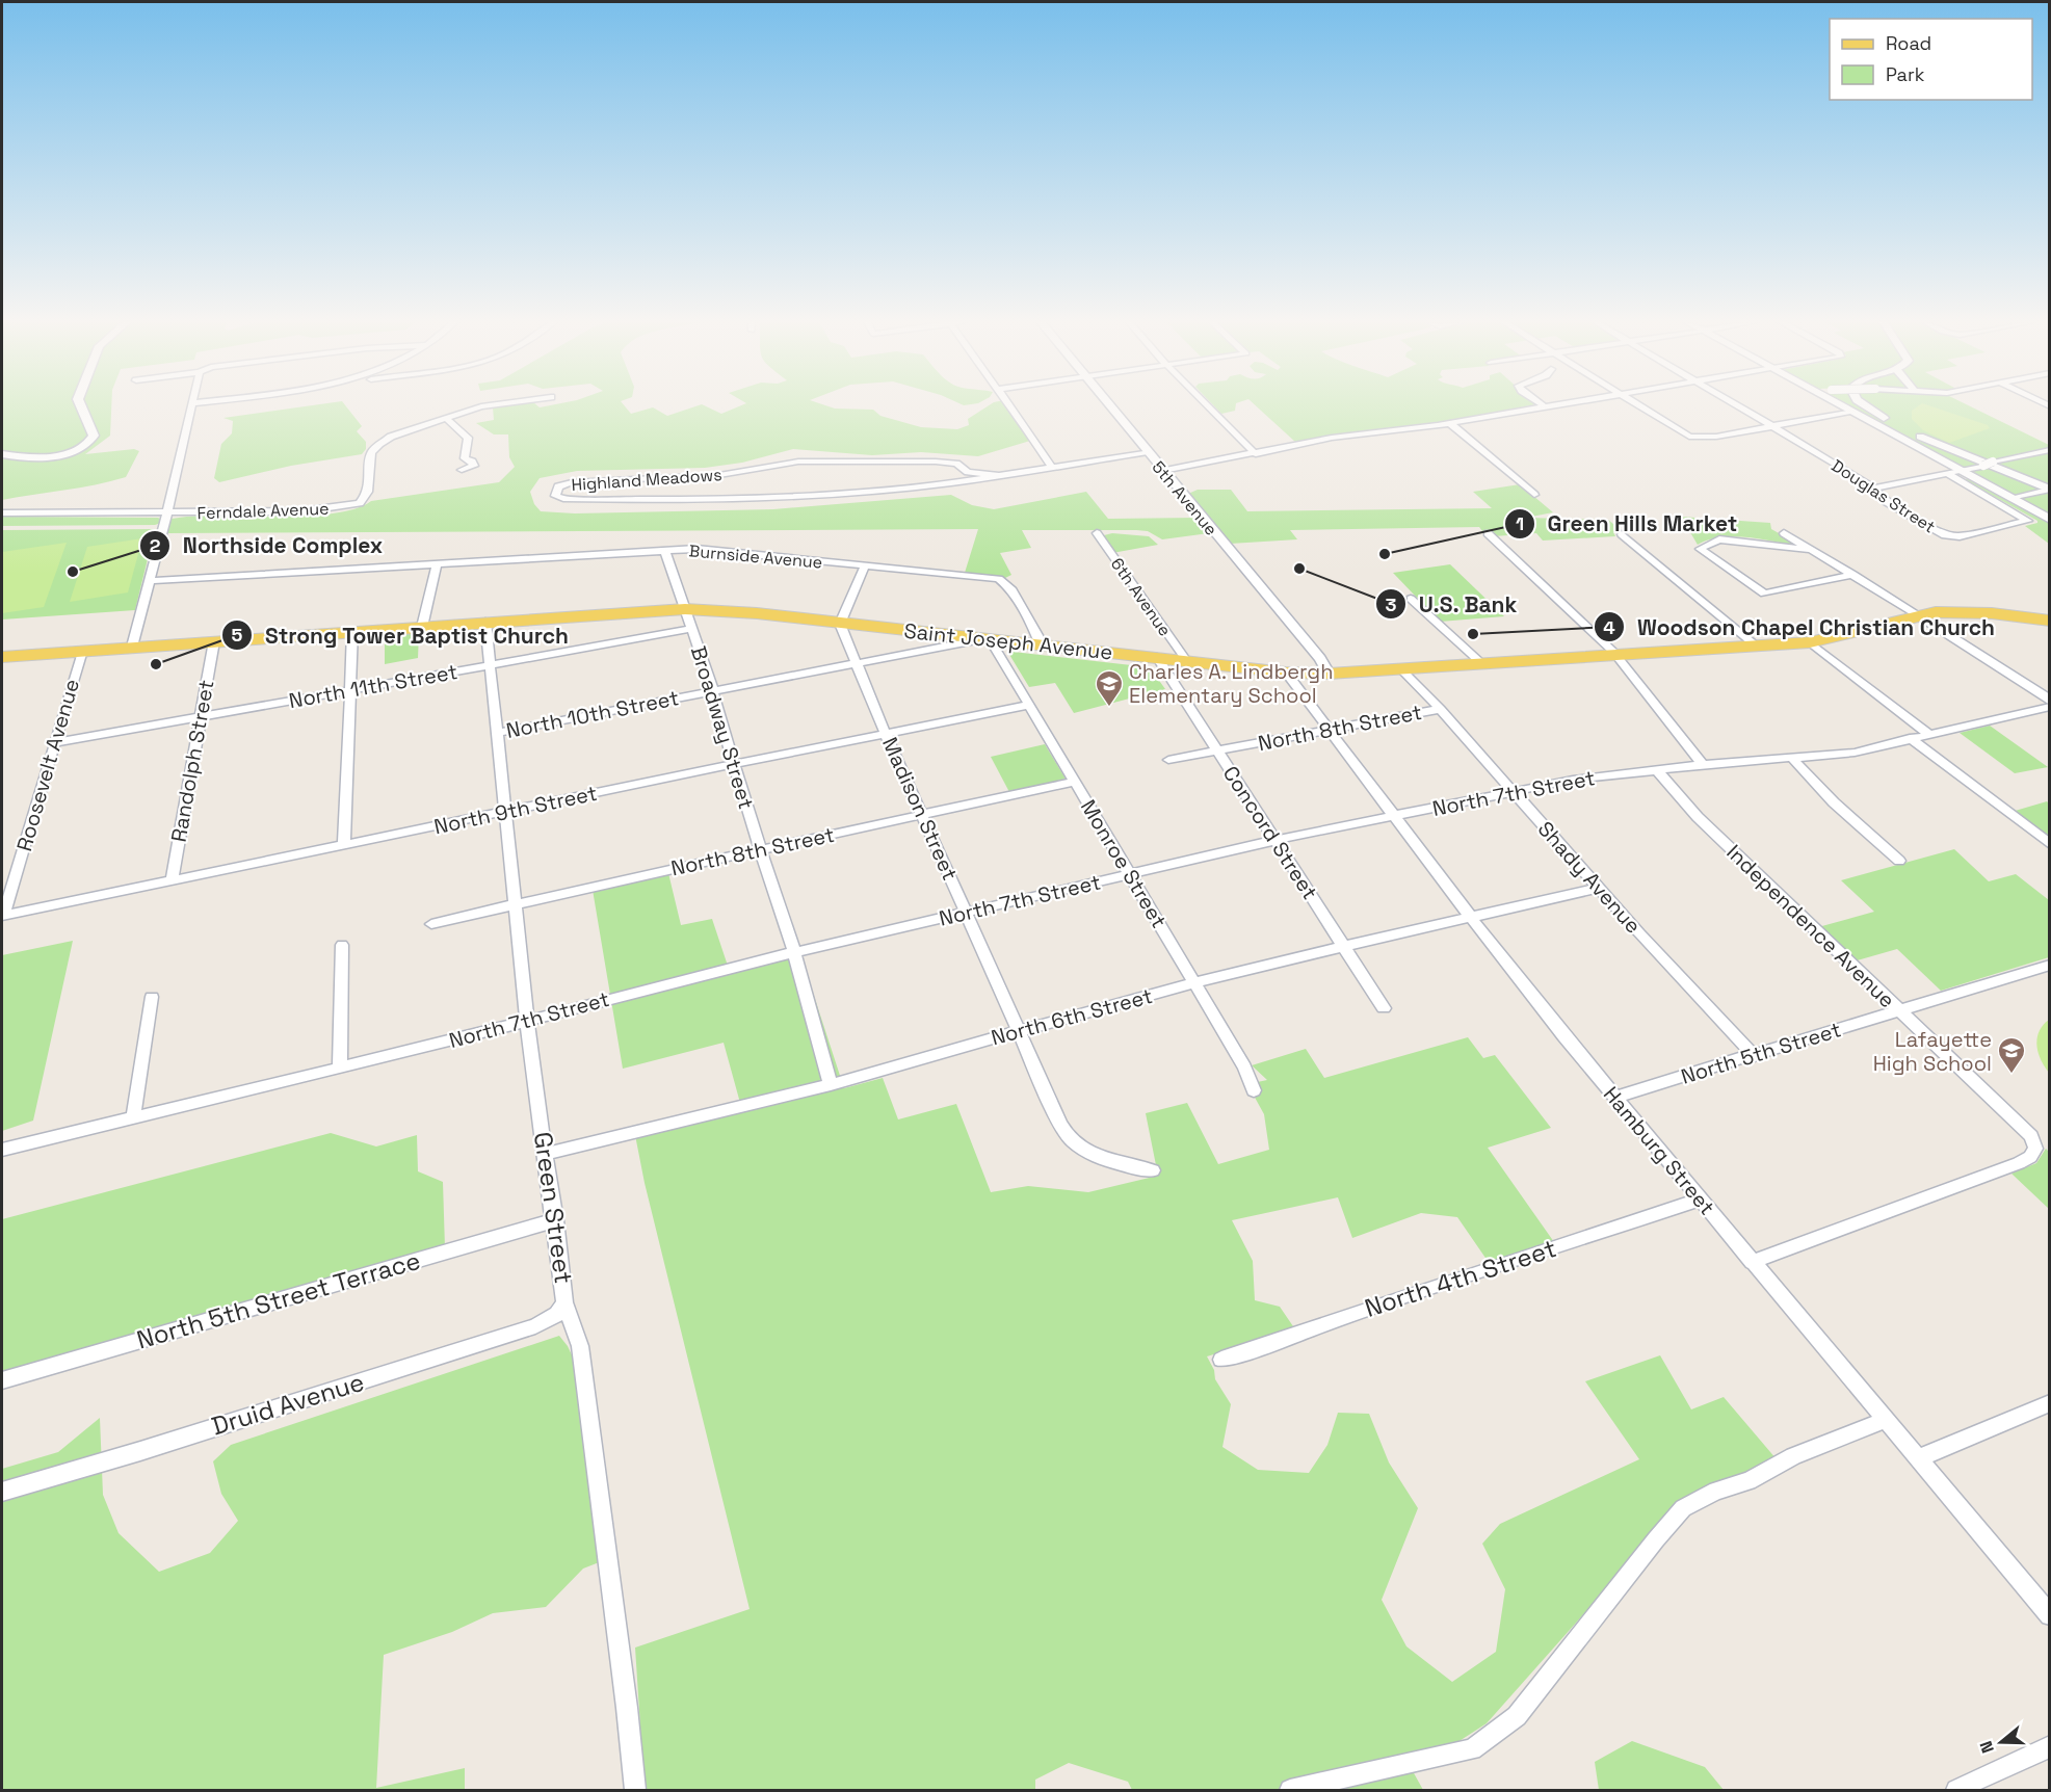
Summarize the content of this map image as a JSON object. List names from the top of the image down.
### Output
{
  "streets": {
    "main road": ["Saint Joseph Avenue"],
    "street": [
      "Highland Meadows",
      "Douglas Street",
      "5th Avenue",
      "Ferndale Avenue",
      "Burnside Avenue",
      "6th Avenue",
      "North 11th Street",
      "North 10th Street",
      "Broadway Street",
      "North 8th Street",
      "Randolph Street",
      "Roosevelt Avenue",
      "North 7th Street",
      "Madison Street",
      "North 9th Street",
      "Concord Street",
      "Monroe Street",
      "Shady Avenue",
      "Independence Avenue",
      "North 6th Street",
      "North 5th Street",
      "Hamburg Street",
      "Green Street",
      "North 4th Street",
      "North 5th Street Terrace",
      "Druid Avenue"
    ]
  },
  "crossings": [
    ["5th Avenue", "Saint Joseph Avenue"],
    ["Burnside Avenue", "Saint Joseph Avenue"],
    ["Burnside Avenue", "Broadway Street"],
    ["6th Avenue", "Saint Joseph Avenue"],
    ["Saint Joseph Avenue", "North 10th Street"],
    ["Saint Joseph Avenue", "Broadway Street"],
    ["Saint Joseph Avenue", "Randolph Street"],
    ["Saint Joseph Avenue", "Roosevelt Avenue"],
    ["Saint Joseph Avenue", "Madison Street"],
    ["Saint Joseph Avenue", "Concord Street"],
    ["Saint Joseph Avenue", "Monroe Street"],
    ["Saint Joseph Avenue", "Shady Avenue"],
    ["Saint Joseph Avenue", "Hamburg Street"],
    ["Saint Joseph Avenue", "Green Street"],
    ["North 11th Street", "Broadway Street"],
    ["North 11th Street", "Randolph Street"],
    ["North 11th Street", "Roosevelt Avenue"],
    ["North 11th Street", "Green Street"],
    ["North 10th Street", "Broadway Street"],
    ["North 10th Street", "Madison Street"],
    ["North 10th Street", "Monroe Street"],
    ["North 10th Street", "Green Street"],
    ["Broadway Street", "North 8th Street"],
    ["Broadway Street", "North 7th Street"],
    ["Broadway Street", "North 9th Street"],
    ["Broadway Street", "North 6th Street"],
    ["North 8th Street", "Madison Street"],
    ["North 8th Street", "Concord Street"],
    ["North 8th Street", "Monroe Street"],
    ["North 8th Street", "Shady Avenue"],
    ["North 8th Street", "Hamburg Street"],
    ["North 8th Street", "Green Street"],
    ["Randolph Street", "North 9th Street"],
    ["Roosevelt Avenue", "North 9th Street"],
    ["North 7th Street", "Madison Street"],
    ["North 7th Street", "Concord Street"],
    ["North 7th Street", "Monroe Street"],
    ["North 7th Street", "Shady Avenue"],
    ["North 7th Street", "Independence Avenue"],
    ["North 7th Street", "Hamburg Street"],
    ["North 7th Street", "Green Street"],
    ["Madison Street", "North 9th Street"],
    ["Madison Street", "North 6th Street"],
    ["North 9th Street", "Monroe Street"],
    ["North 9th Street", "Green Street"],
    ["Concord Street", "North 6th Street"],
    ["Monroe Street", "North 6th Street"],
    ["Shady Avenue", "North 6th Street"],
    ["Shady Avenue", "North 5th Street"],
    ["Independence Avenue", "North 5th Street"],
    ["Independence Avenue", "Hamburg Street"],
    ["North 6th Street", "Hamburg Street"],
    ["North 6th Street", "Green Street"],
    ["North 5th Street", "Hamburg Street"],
    ["Hamburg Street", "North 4th Street"],
    ["Green Street", "North 5th Street Terrace"],
    ["Green Street", "Druid Avenue"]
  ],
  "places": {
    "other": [
      "Green Hills Market",
      "U.S. Bank",
      "Northside Complex",
      "Woodson Chapel Christian Church",
      "Strong Tower Baptist Church"
    ],
    "school or university": ["Charles A. Lindbergh Elementary School", "Lafayette High School"]
  },
  "legend": ["Road", "Park"],
  "north": "left"
}
